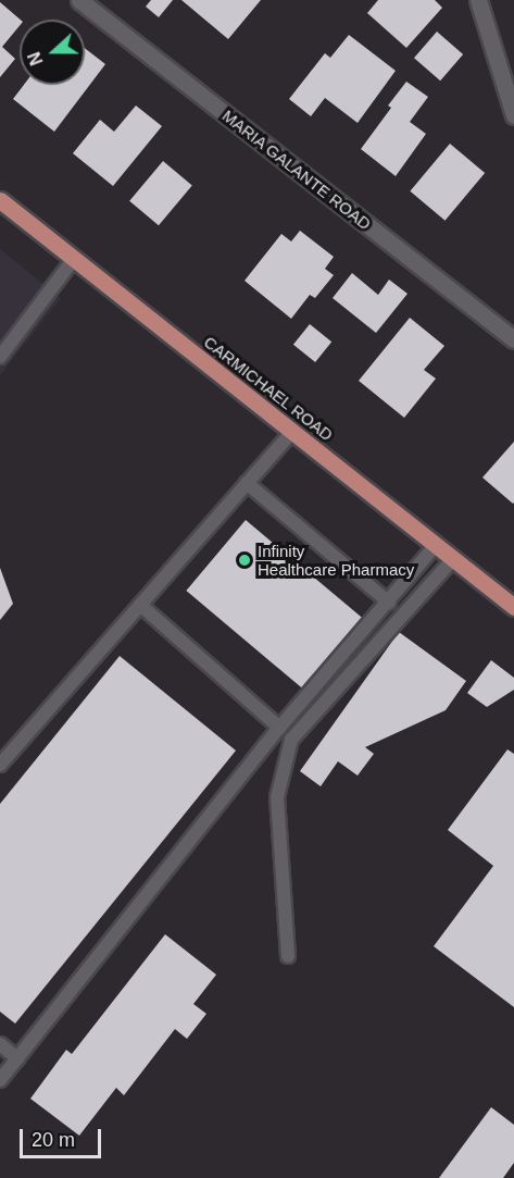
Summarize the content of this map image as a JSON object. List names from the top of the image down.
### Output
{
  "streets": {
    "main road": ["CARMICHAEL ROAD"],
    "street": ["MARIA GALANTE ROAD"]
  },
  "places": ["Infinity Healthcare Pharmacy"],
  "scale_bar": "20 m",
  "north": "left"
}
